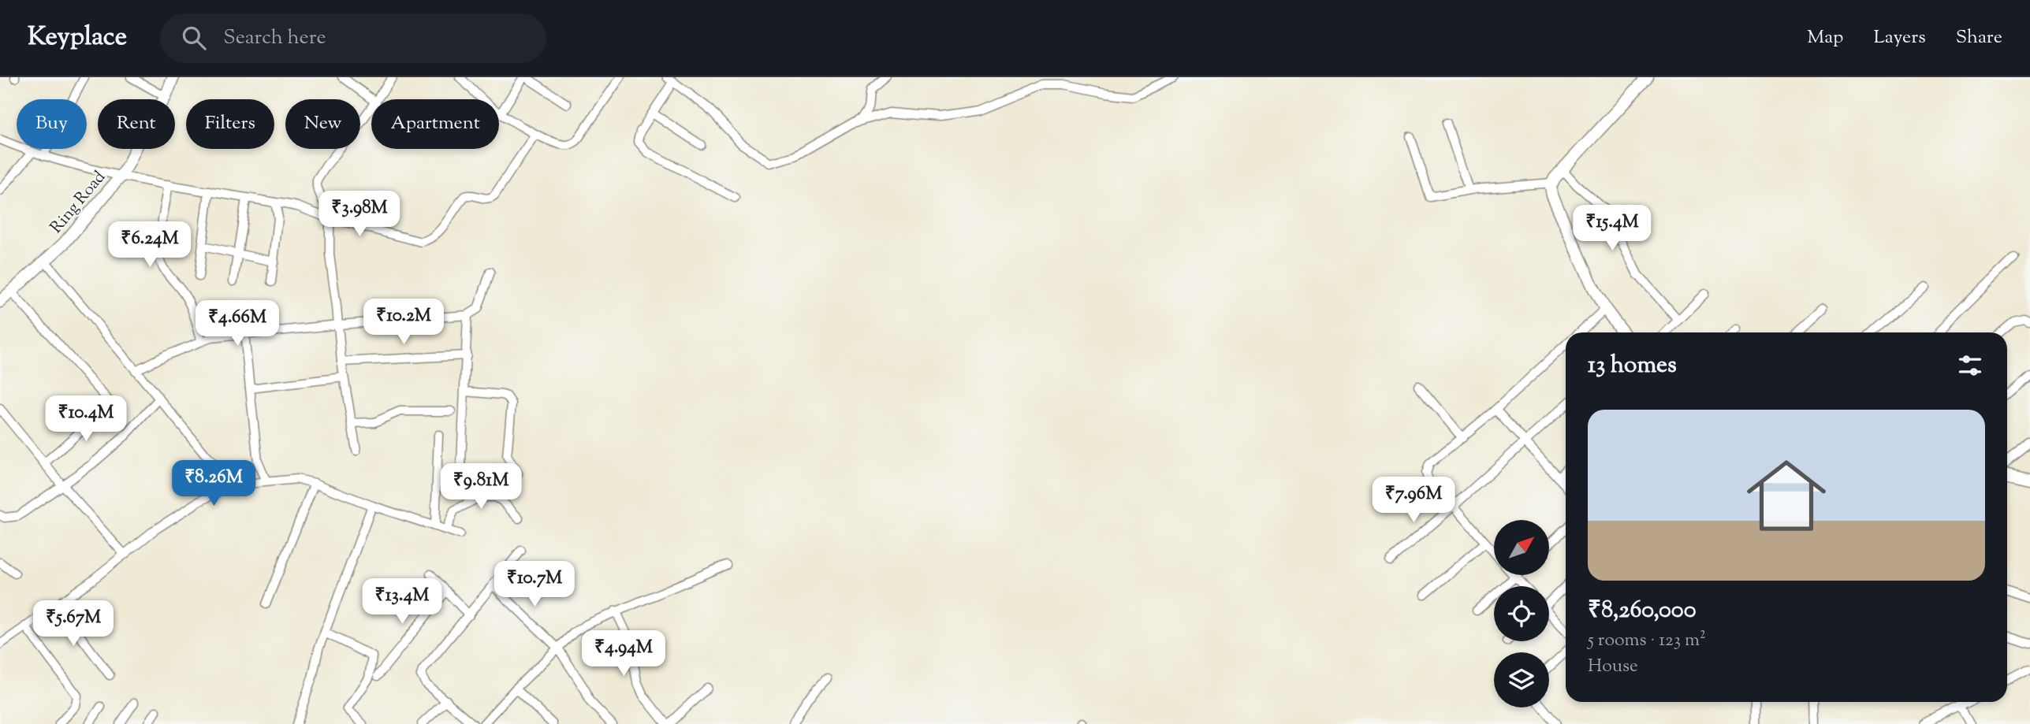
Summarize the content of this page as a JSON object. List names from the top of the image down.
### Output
{
  "streets": {
    "street": ["Ring Road"]
  },
  "north": "top right",
  "page": {
    "header": "Keyplace",
    "search": "Search here",
    "nav": ["Map", "Layers", "Share"],
    "chip": [
      "Buy",
      "Rent",
      "Filters",
      "New",
      "Apartment"
    ],
    "price": [
      "₹3.98M",
      "₹15.4M",
      "₹6.24M",
      "₹10.2M",
      "₹4.66M",
      "₹10.4M",
      "₹8.26M",
      "₹9.81M",
      "₹7.96M",
      "₹10.7M",
      "₹13.4M",
      "₹5.67M",
      "₹4.94M"
    ],
    "heading": "13 homes",
    "list": [
      {
        "name": "₹8,260,000",
        "note": "5 rooms · 123 m² · House"
      }
    ]
  }
}
